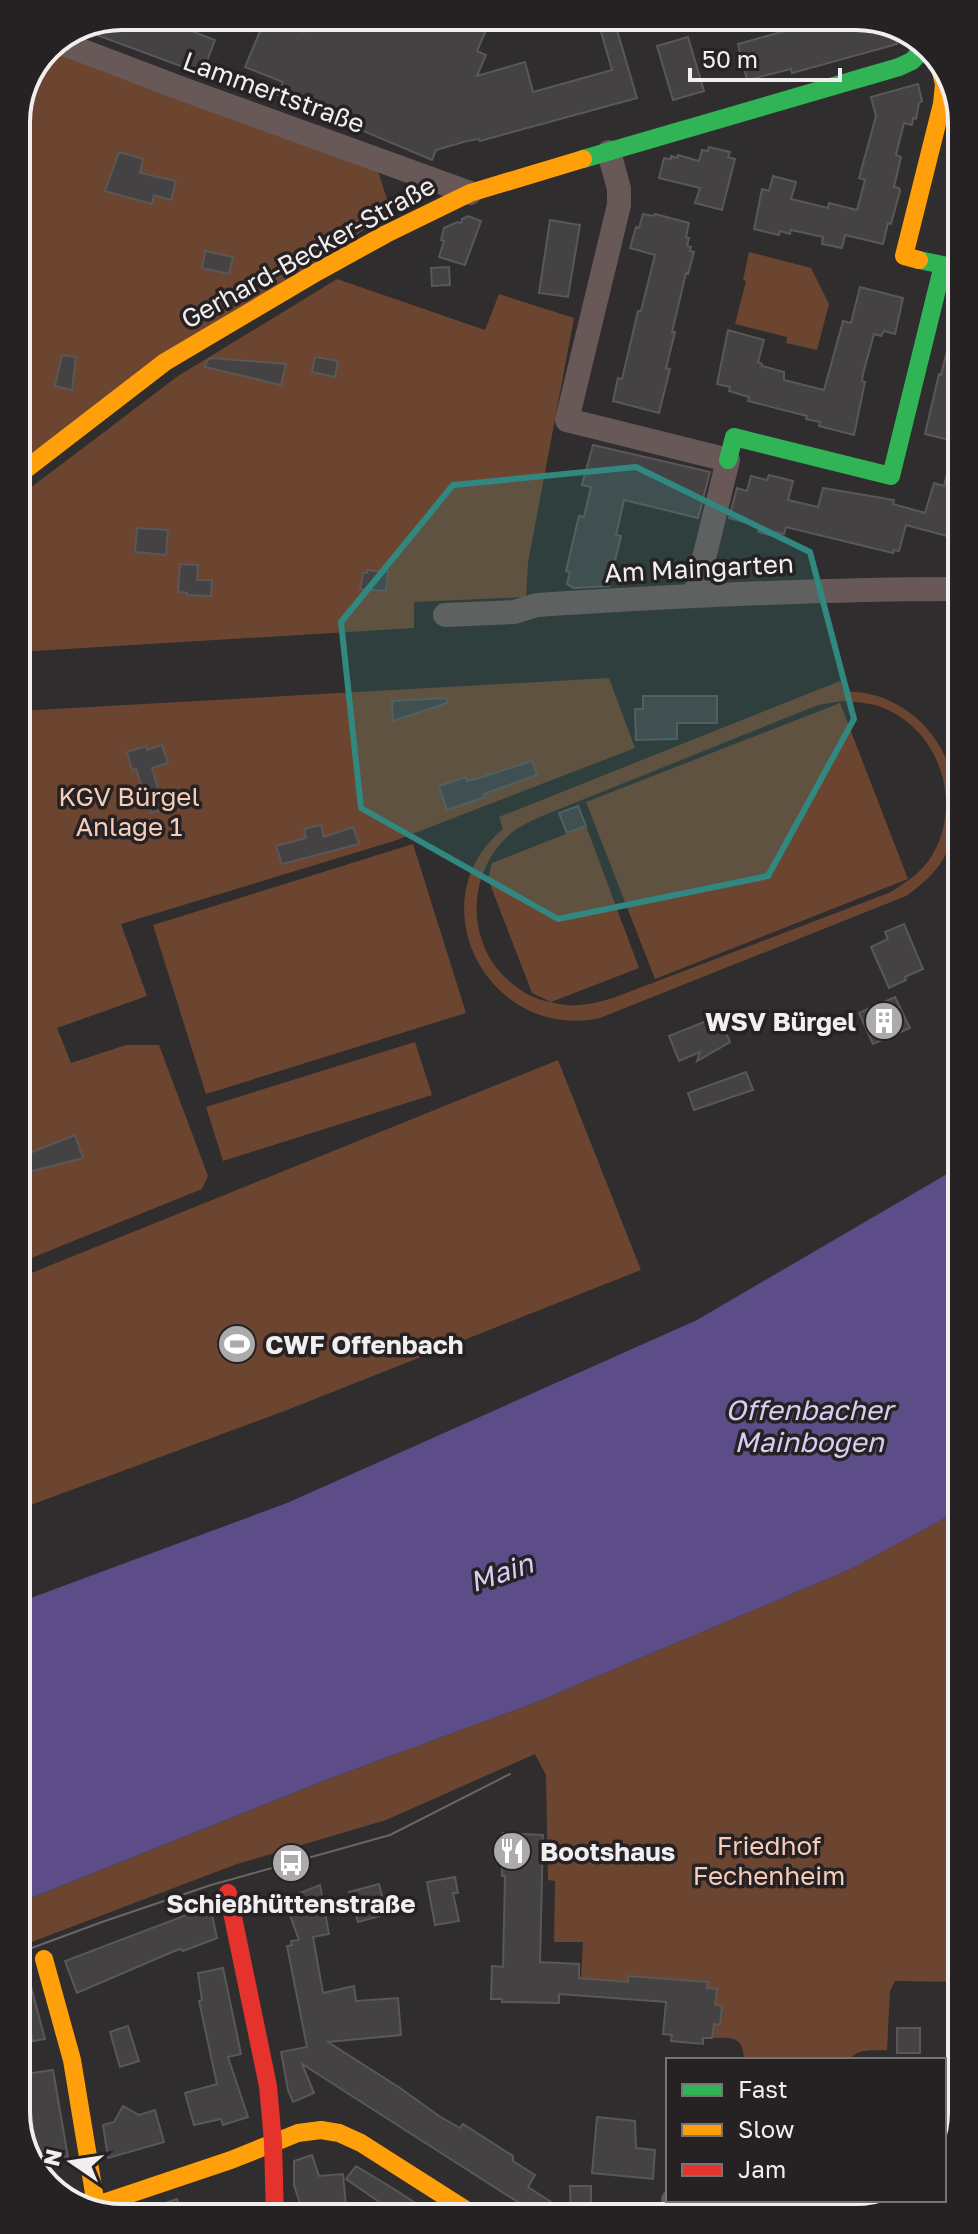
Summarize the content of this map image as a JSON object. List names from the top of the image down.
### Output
{
  "streets": {
    "street": ["Lammertstraße", "Gerhard-Becker-Straße", "Am Maingarten"]
  },
  "crossings": [
    ["Lammertstraße", "Gerhard-Becker-Straße"]
  ],
  "water": ["Offenbacher Mainbogen", "Main"],
  "parks": ["KGV Bürgel Anlage 1", "Friedhof Fechenheim"],
  "places": {
    "building": ["WSV Bürgel"],
    "sports": ["CWF Offenbach"],
    "restaurant": ["Bootshaus"],
    "bus stop": ["Schießhüttenstraße"]
  },
  "legend": ["Fast", "Slow", "Jam"],
  "scale_bar": "50 m",
  "north": "left"
}
